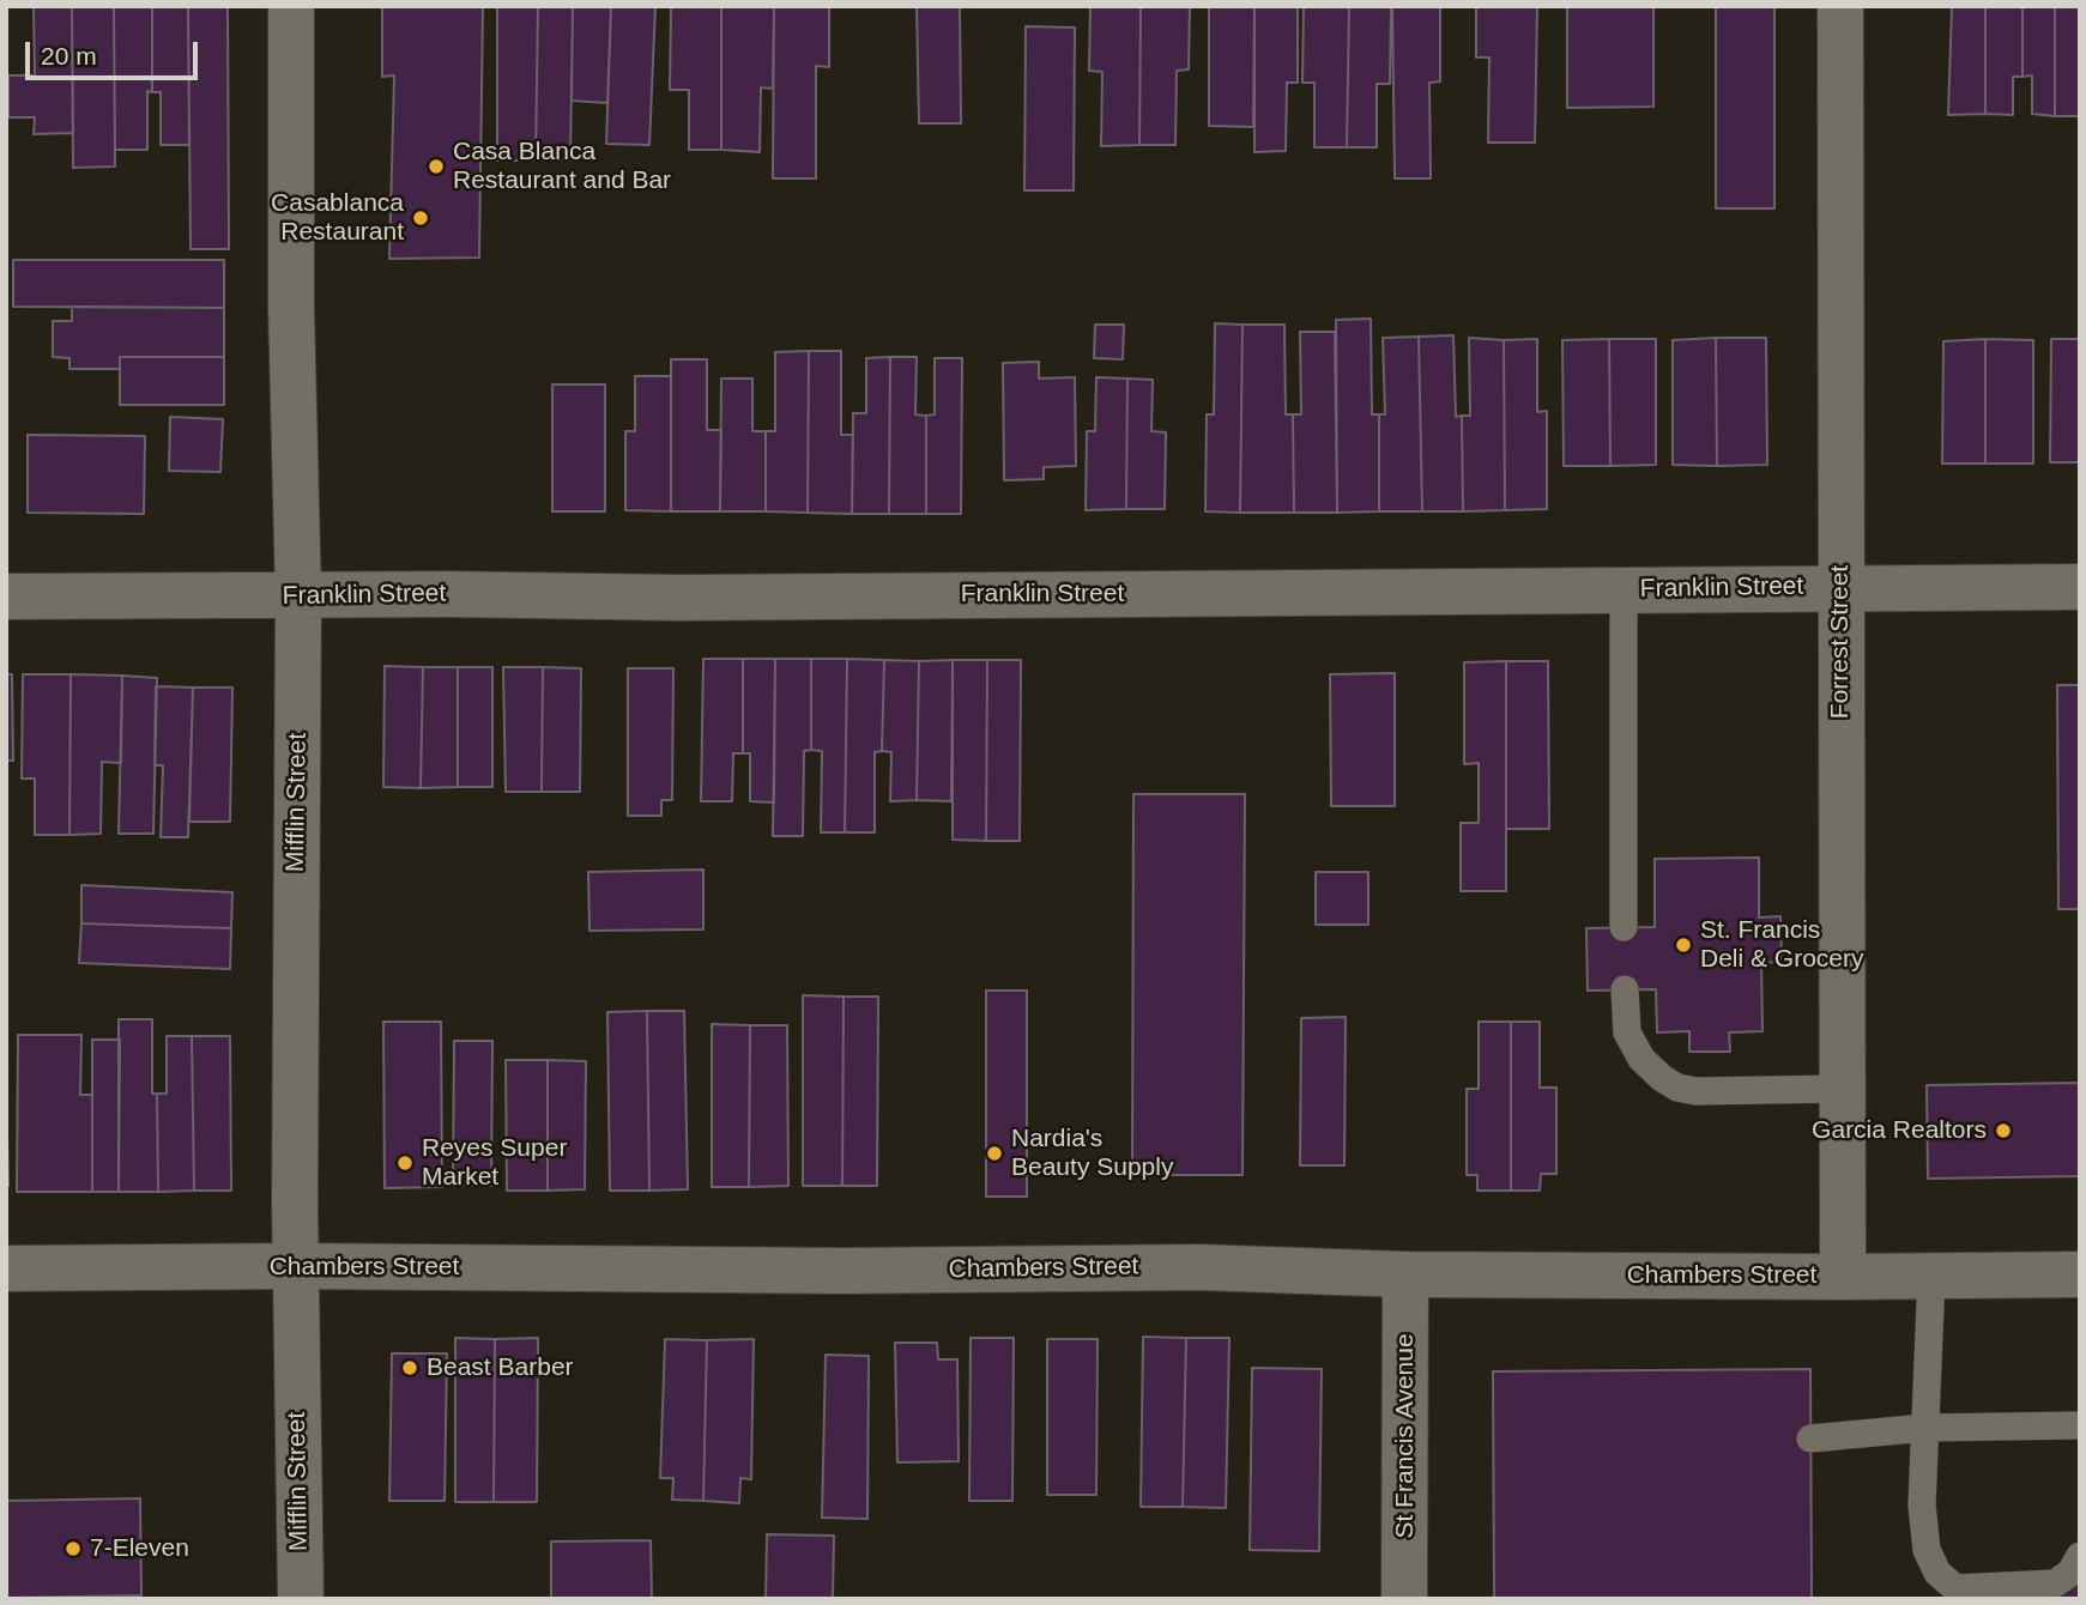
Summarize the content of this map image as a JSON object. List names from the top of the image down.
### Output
{
  "streets": {
    "street": [
      "Franklin Street",
      "Forrest Street",
      "Mifflin Street",
      "Chambers Street",
      "St Francis Avenue"
    ]
  },
  "crossings": [
    ["Franklin Street", "Forrest Street"],
    ["Franklin Street", "Mifflin Street"],
    ["Forrest Street", "Chambers Street"],
    ["Mifflin Street", "Chambers Street"],
    ["Chambers Street", "St Francis Avenue"]
  ],
  "places": [
    "Casa Blanca Restaurant and Bar",
    "Casablanca Restaurant",
    "St. Francis Deli & Grocery",
    "Garcia Realtors",
    "Nardia's Beauty Supply",
    "Reyes Super Market",
    "Beast Barber",
    "7-Eleven"
  ],
  "scale_bar": "20 m"
}
